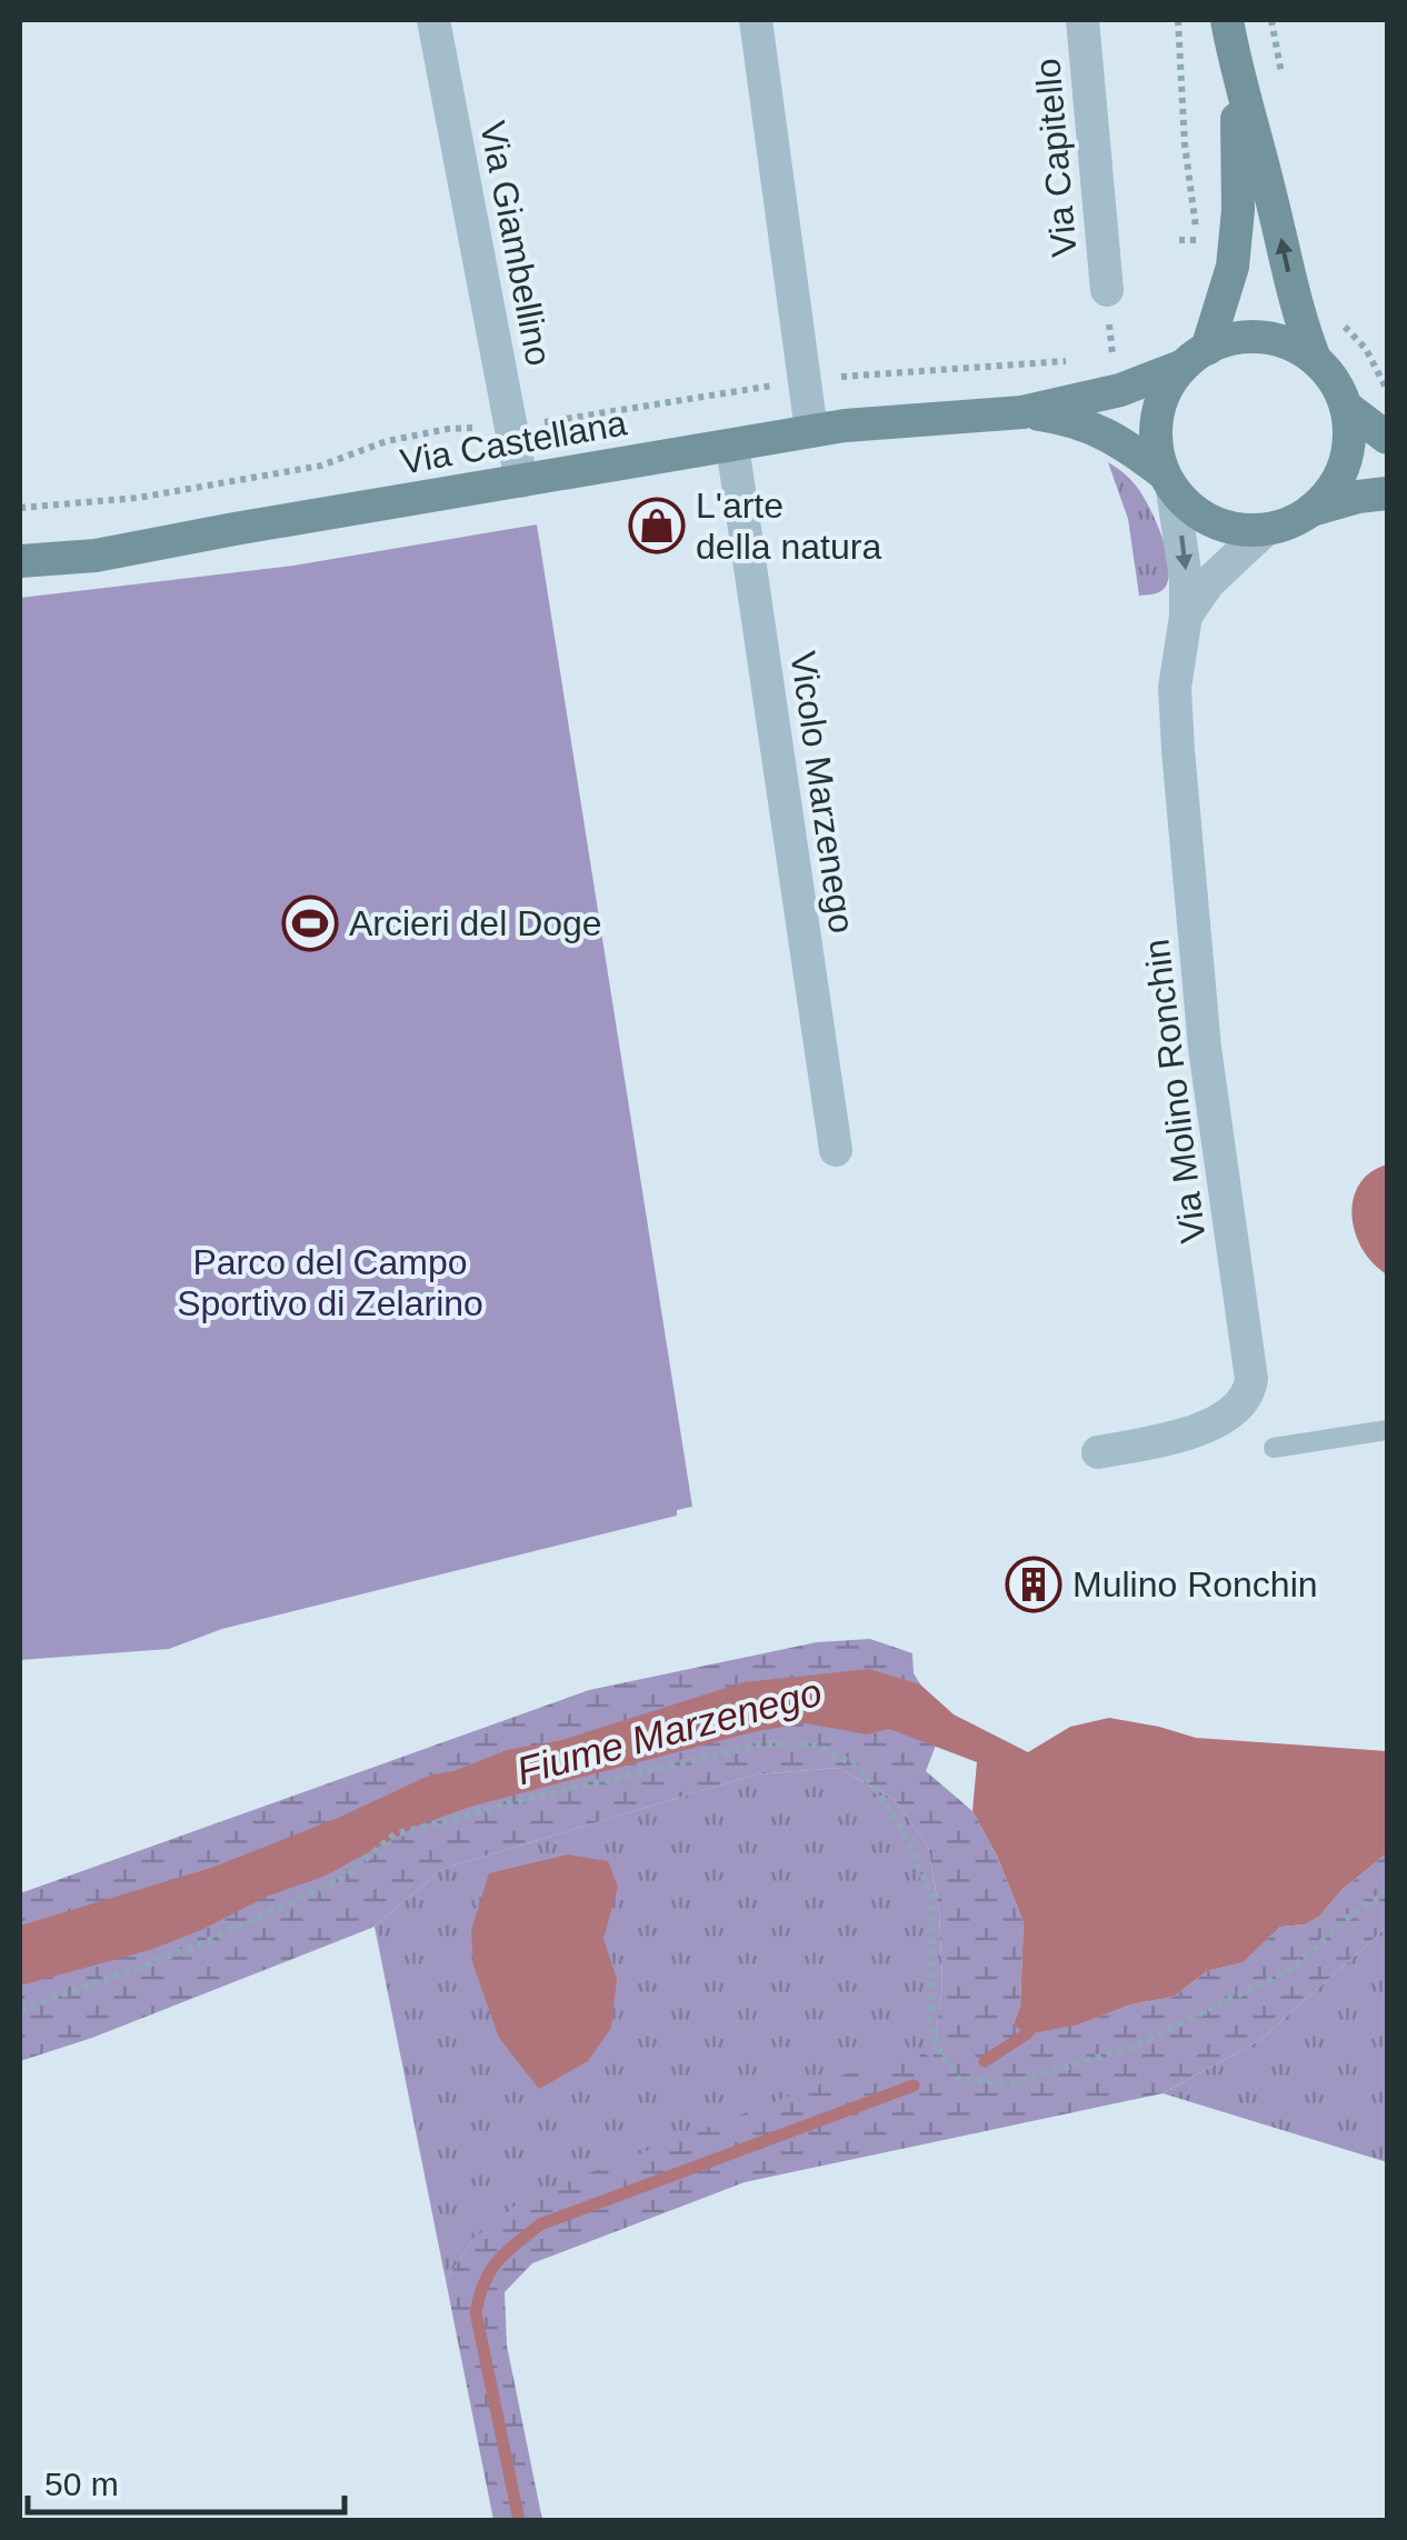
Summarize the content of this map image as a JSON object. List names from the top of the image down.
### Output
{
  "streets": {
    "street": [
      "Via Capitello",
      "Via Giambellino",
      "Via Castellana",
      "Vicolo Marzenego",
      "Via Molino Ronchin"
    ]
  },
  "crossings": [
    ["Via Giambellino", "Via Castellana"],
    ["Via Castellana", "Vicolo Marzenego"],
    ["Via Castellana", "Via Molino Ronchin"]
  ],
  "water": ["Fiume Marzenego"],
  "parks": ["Parco del Campo Sportivo di Zelarino"],
  "places": {
    "shop": ["L'arte della natura"],
    "sports": ["Arcieri del Doge"],
    "building": ["Mulino Ronchin"]
  },
  "scale_bar": "50 m"
}
